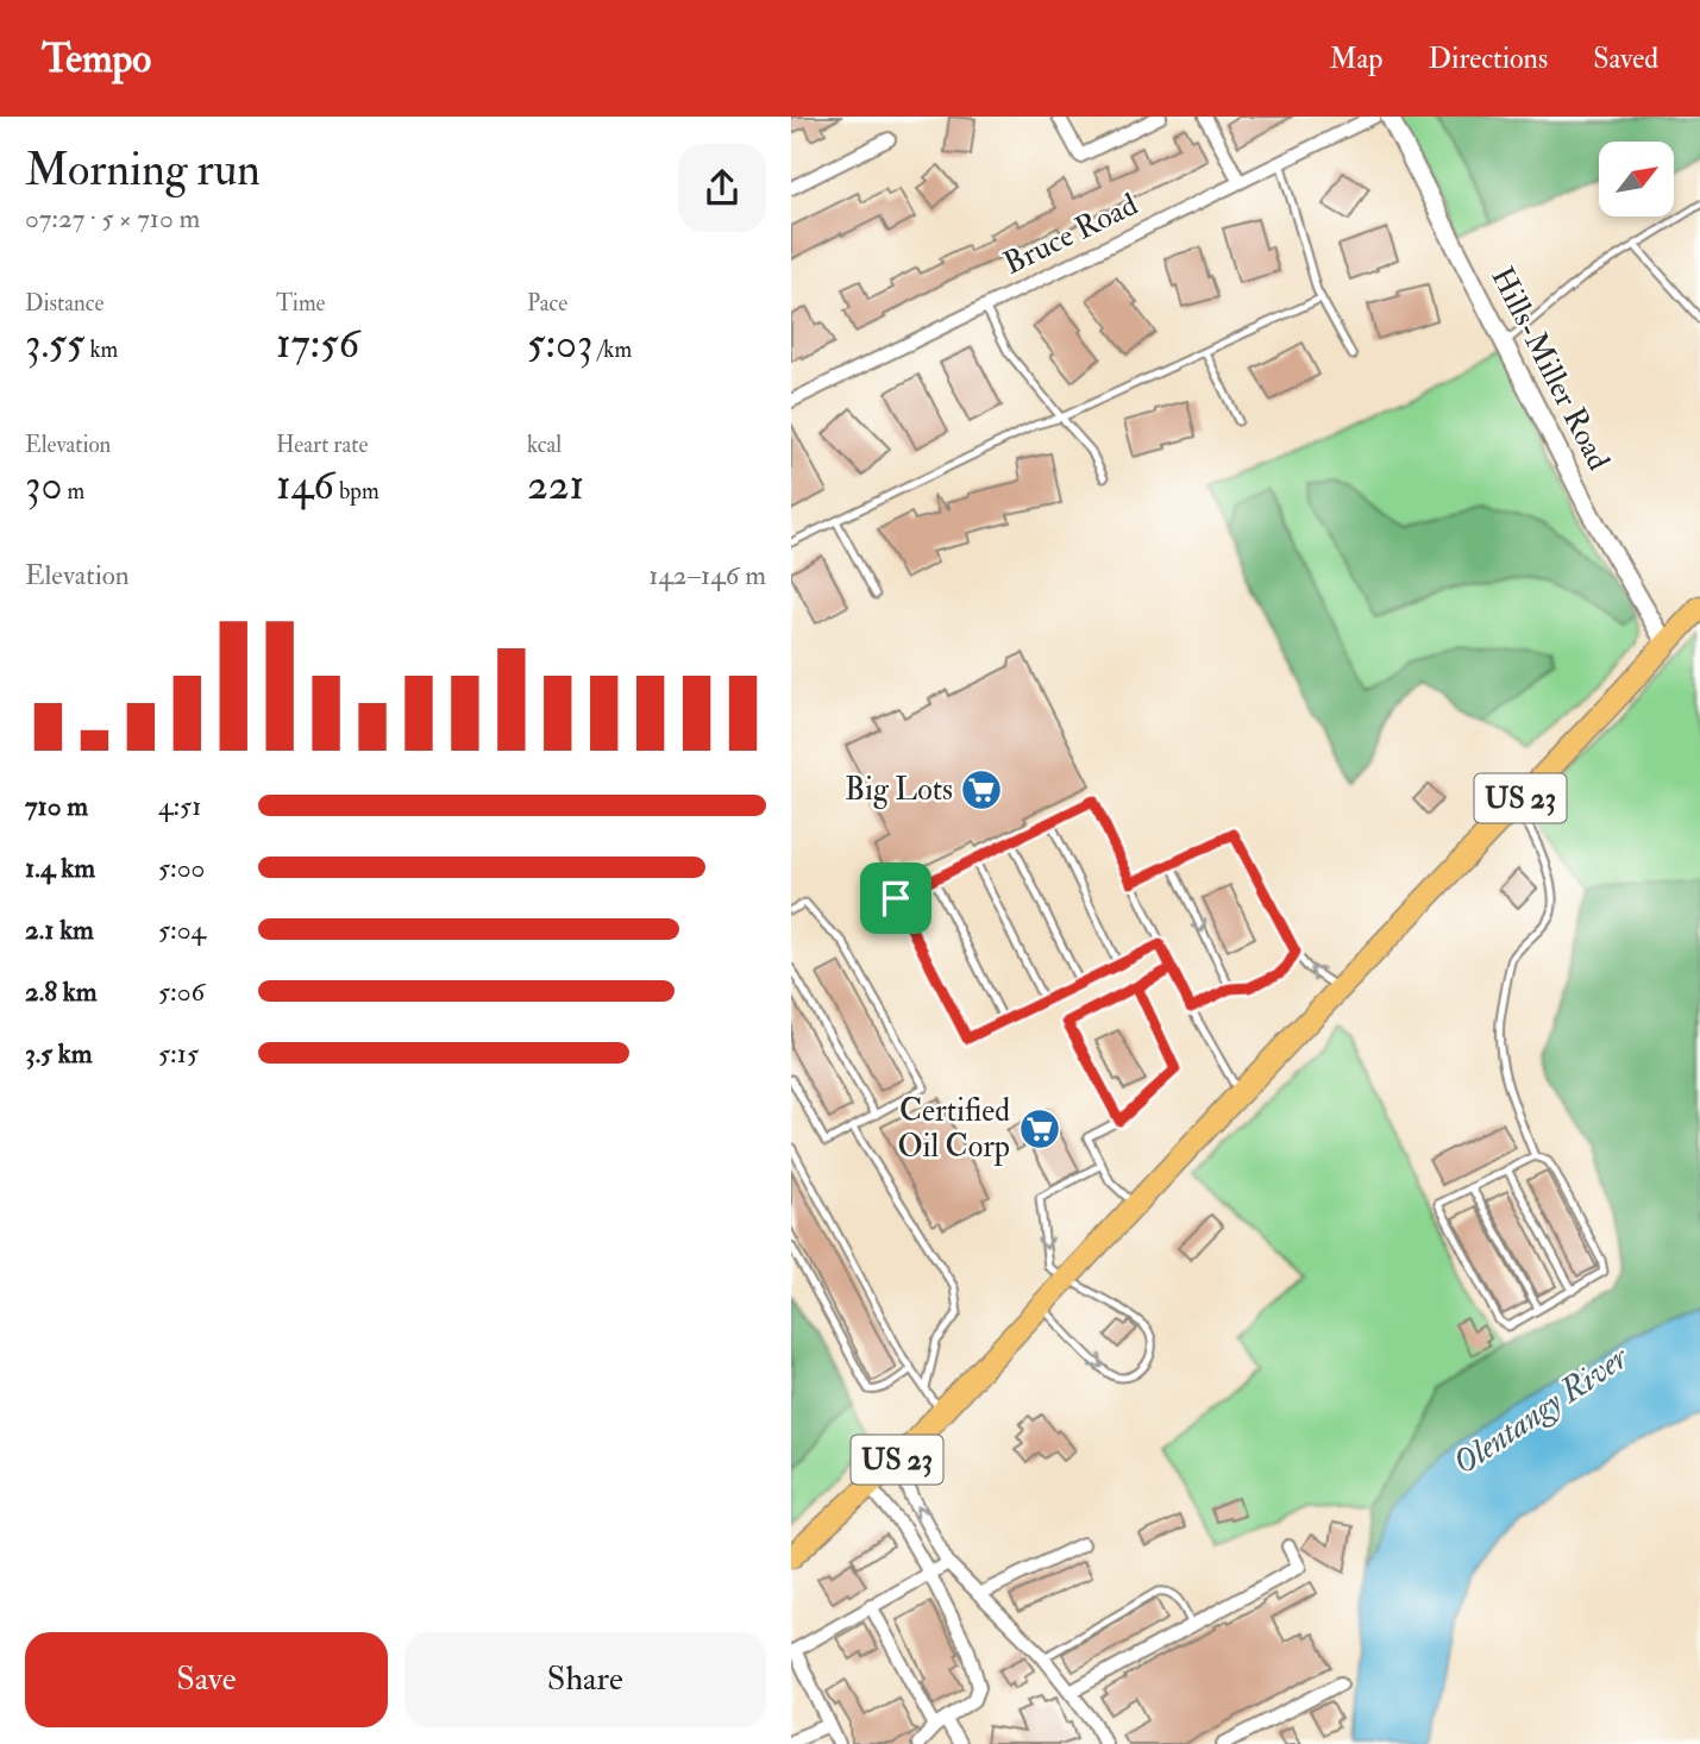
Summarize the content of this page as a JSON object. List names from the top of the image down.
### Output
{
  "streets": {
    "highway": ["US 23"],
    "street": ["Bruce Road", "Hills-Miller Road"]
  },
  "crossings": [
    ["Hills-Miller Road", "US 23"]
  ],
  "water": ["Olentangy River"],
  "places": {
    "supermarket": ["Big Lots", "Certified Oil Corp"]
  },
  "north": "top right",
  "page": {
    "header": "Tempo",
    "nav": ["Map", "Directions", "Saved"],
    "heading": ["Morning run", "07:27 · 5 × 710 m"],
    "stats": [
      ["Distance", "3.55 km"],
      ["Time", "17:56"],
      ["Pace", "5:03 /km"],
      ["Elevation", "30 m"],
      ["Heart rate", "146 bpm"],
      ["kcal", "221"]
    ],
    "chart": ["Elevation", "142–146 m"],
    "list": [
      {
        "name": "710 m",
        "note": "4:51"
      },
      {
        "name": "1.4 km",
        "note": "5:00"
      },
      {
        "name": "2.1 km",
        "note": "5:04"
      },
      {
        "name": "2.8 km",
        "note": "5:06"
      },
      {
        "name": "3.5 km",
        "note": "5:15"
      }
    ],
    "buttons": ["Save", "Share"]
  }
}
